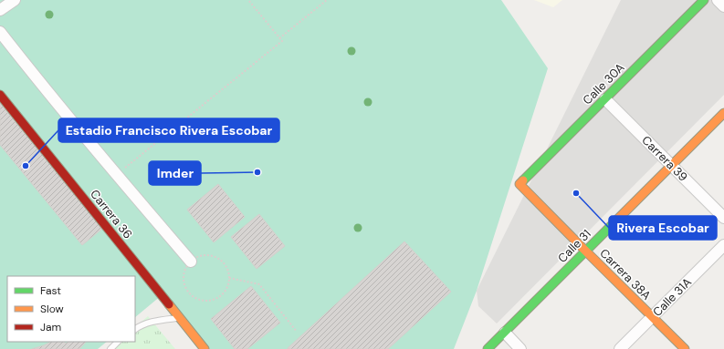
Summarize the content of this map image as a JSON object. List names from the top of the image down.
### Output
{
  "streets": {
    "street": [
      "Calle 30A",
      "Carrera 39",
      "Carrera 36",
      "Calle 31",
      "Carrera 38A",
      "Calle 31A"
    ]
  },
  "crossings": [
    ["Calle 30A", "Carrera 39"],
    ["Calle 30A", "Carrera 38A"],
    ["Carrera 39", "Calle 31"],
    ["Calle 31", "Carrera 38A"],
    ["Carrera 38A", "Calle 31A"]
  ],
  "places": ["Estadio Francisco Rivera Escobar", "Imder", "Rivera Escobar"],
  "legend": ["Fast", "Slow", "Jam"]
}
